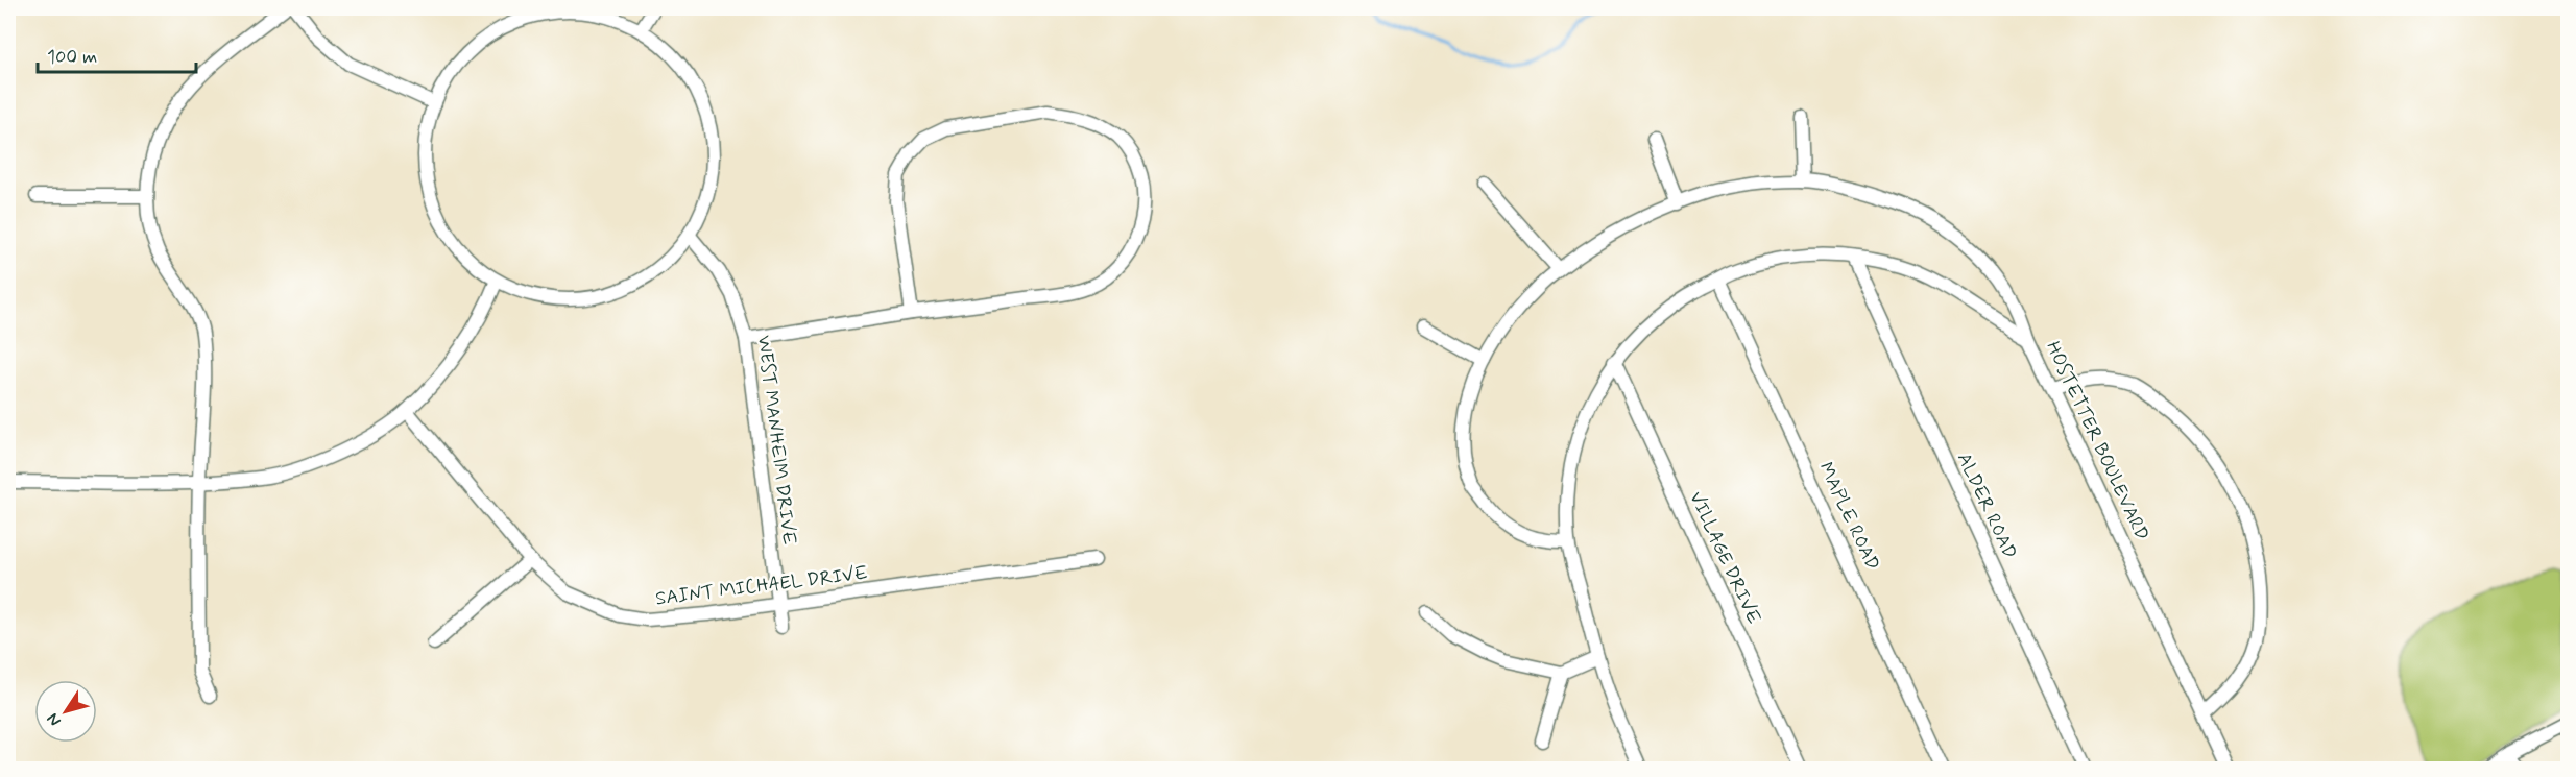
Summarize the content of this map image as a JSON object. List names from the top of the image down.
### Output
{
  "streets": {
    "street": [
      "WEST MANHEIM DRIVE",
      "HOSTETTER BOULEVARD",
      "ALDER ROAD",
      "MAPLE ROAD",
      "VILLAGE DRIVE",
      "SAINT MICHAEL DRIVE"
    ]
  },
  "crossings": [
    ["WEST MANHEIM DRIVE", "SAINT MICHAEL DRIVE"],
    ["HOSTETTER BOULEVARD", "ALDER ROAD"],
    ["HOSTETTER BOULEVARD", "MAPLE ROAD"],
    ["HOSTETTER BOULEVARD", "VILLAGE DRIVE"]
  ],
  "scale_bar": "100 m",
  "north": "bottom left"
}
